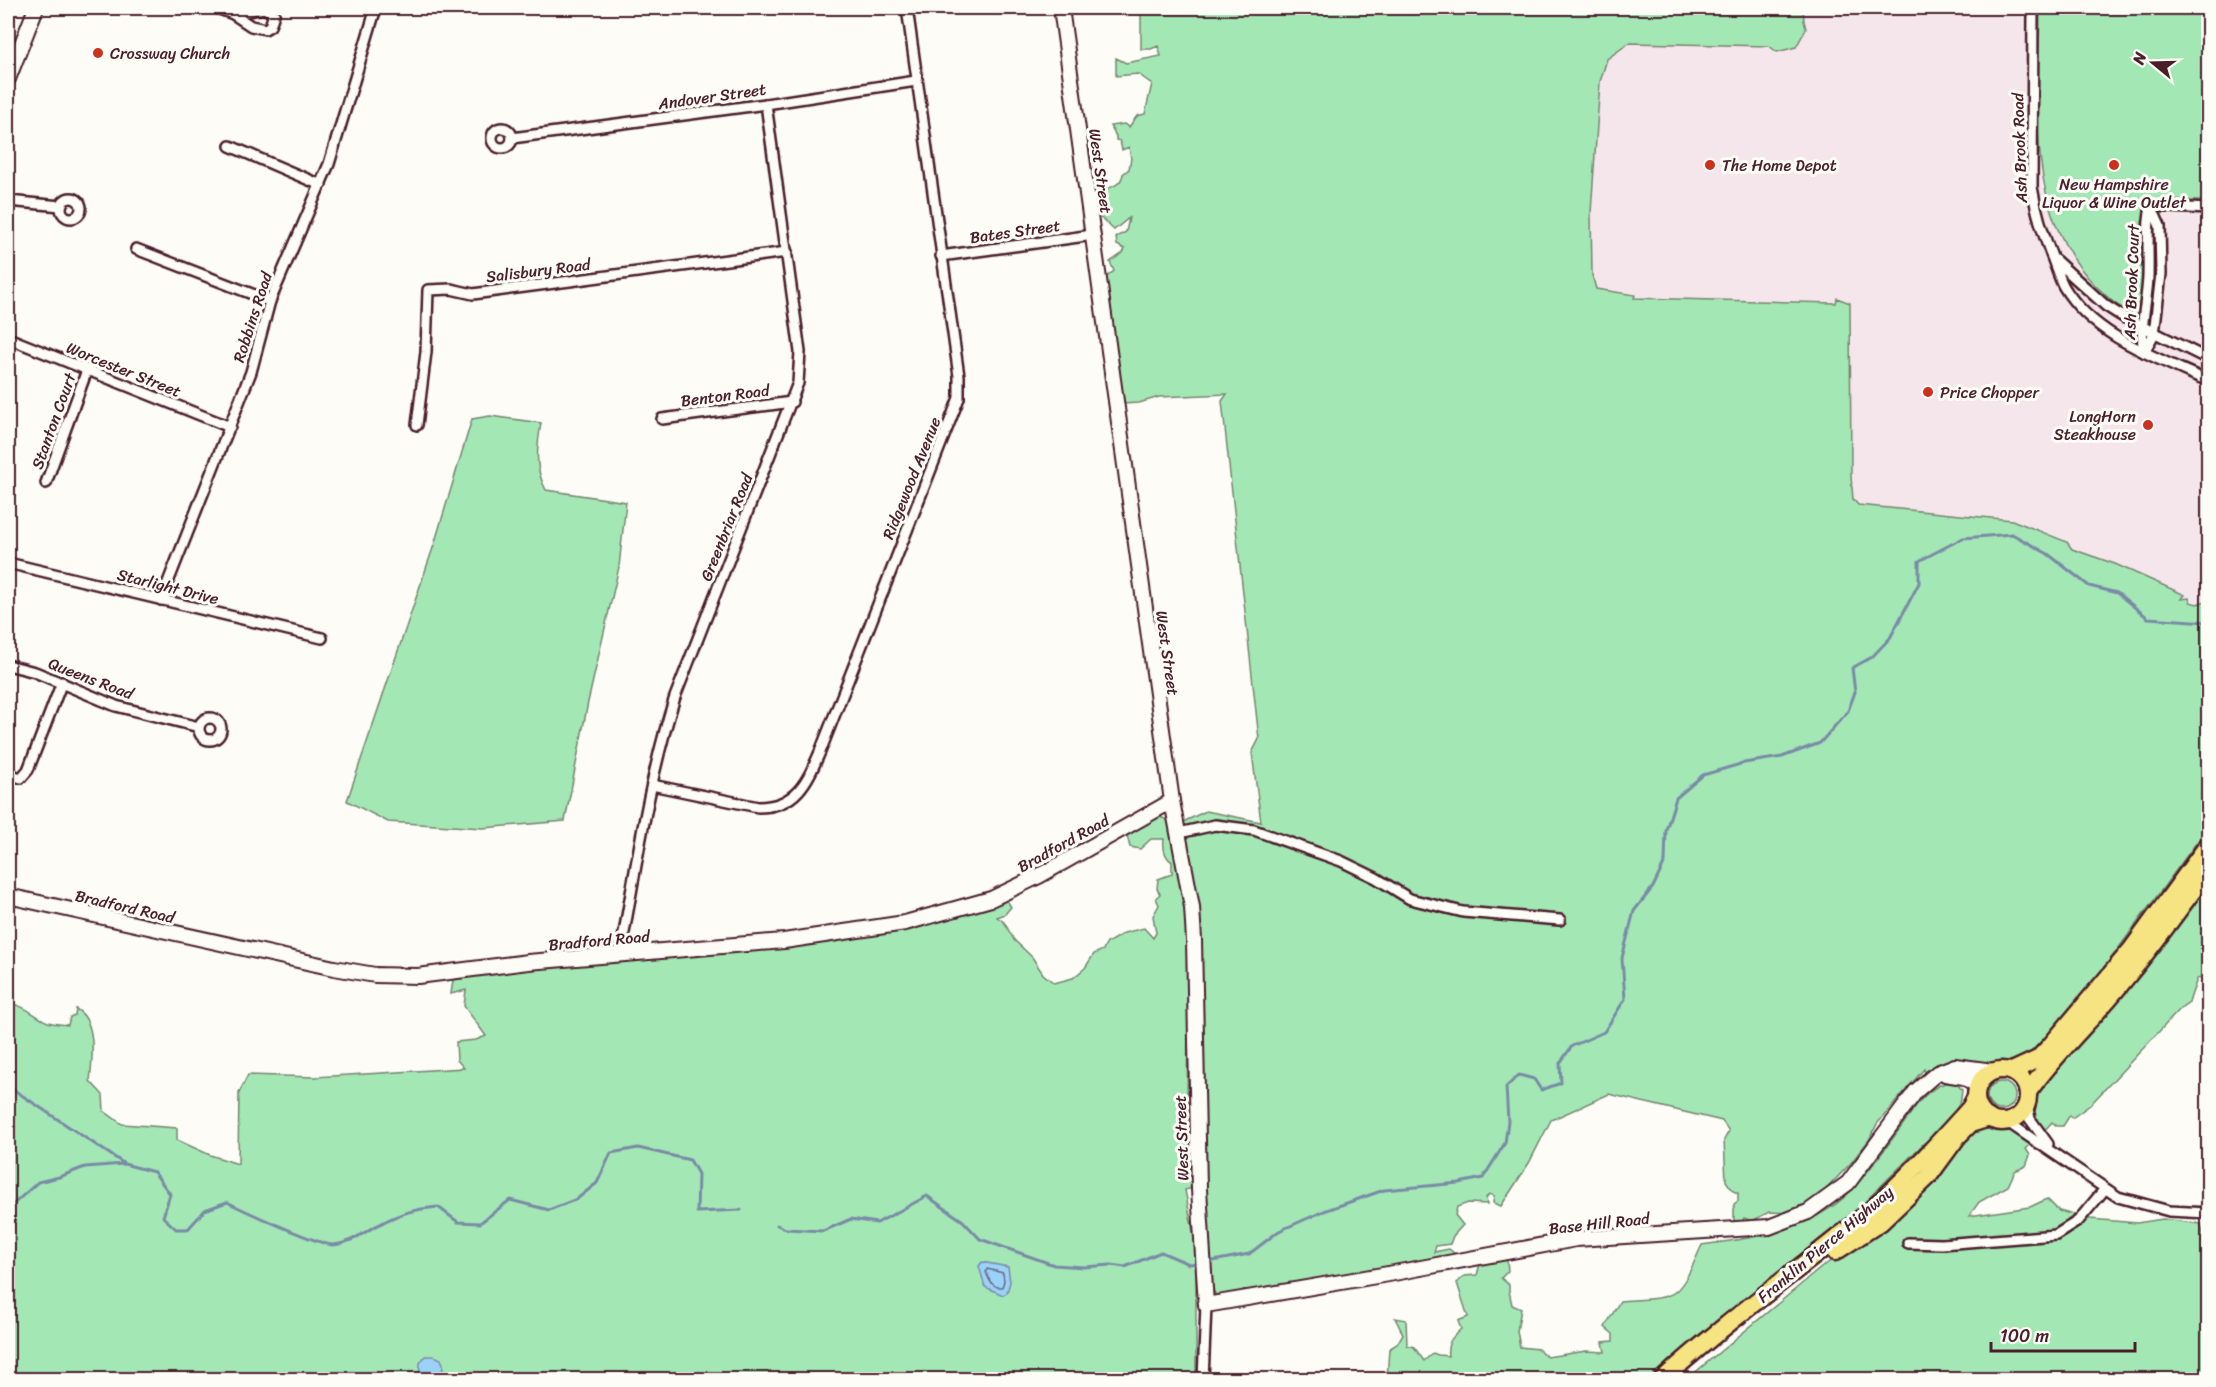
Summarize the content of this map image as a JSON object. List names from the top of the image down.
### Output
{
  "streets": {
    "highway": ["Franklin Pierce Highway"],
    "street": [
      "Andover Street",
      "Ash Brook Road",
      "West Street",
      "Bates Street",
      "Salisbury Road",
      "Ash Brook Court",
      "Robbins Road",
      "Worcester Street",
      "Benton Road",
      "Stanton Court",
      "Ridgewood Avenue",
      "Greenbriar Road",
      "Starlight Drive",
      "Queens Road",
      "Bradford Road",
      "Base Hill Road"
    ]
  },
  "crossings": [
    ["Andover Street", "Ridgewood Avenue"],
    ["Andover Street", "Greenbriar Road"],
    ["Ash Brook Road", "Ash Brook Court"],
    ["West Street", "Bates Street"],
    ["West Street", "Bradford Road"],
    ["West Street", "Base Hill Road"],
    ["Bates Street", "Ridgewood Avenue"],
    ["Salisbury Road", "Greenbriar Road"],
    ["Robbins Road", "Worcester Street"],
    ["Robbins Road", "Starlight Drive"],
    ["Worcester Street", "Stanton Court"],
    ["Benton Road", "Greenbriar Road"],
    ["Ridgewood Avenue", "Greenbriar Road"],
    ["Greenbriar Road", "Bradford Road"]
  ],
  "places": [
    "Crossway Church",
    "The Home Depot",
    "New Hampshire Liquor & Wine Outlet",
    "Price Chopper",
    "LongHorn Steakhouse"
  ],
  "scale_bar": "100 m",
  "north": "left"
}
